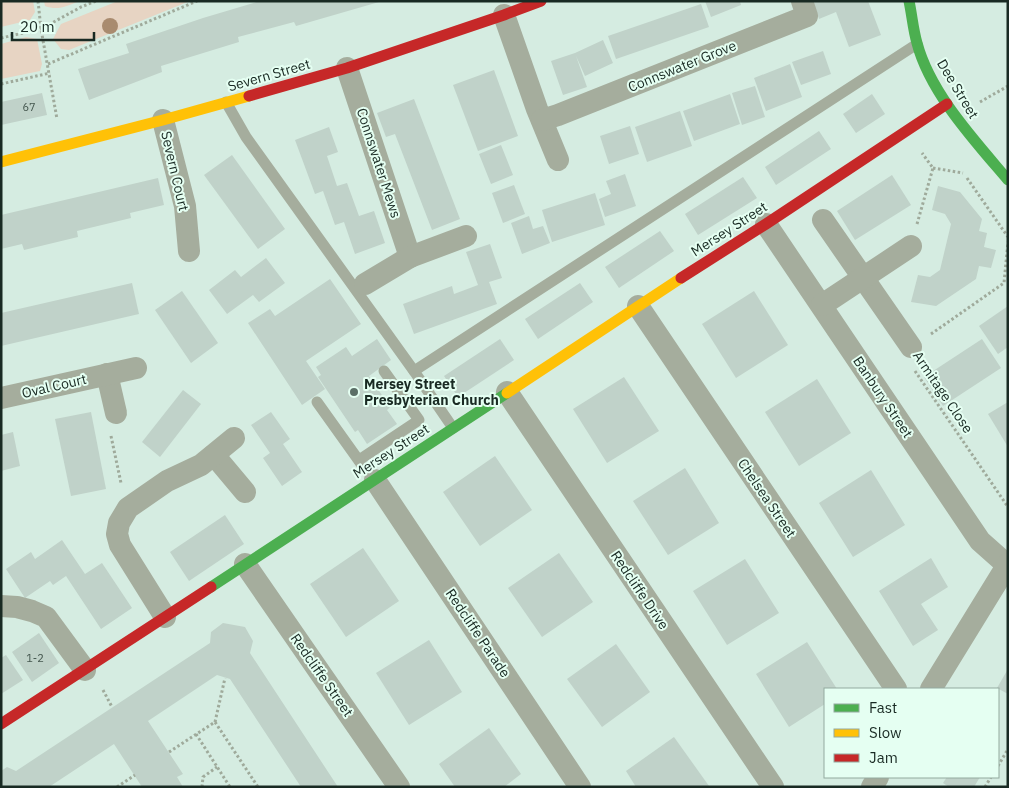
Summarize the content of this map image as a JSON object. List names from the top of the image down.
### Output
{
  "streets": {
    "street": [
      "Connswater Grove",
      "Severn Street",
      "Dee Street",
      "Connswater Mews",
      "Severn Court",
      "Mersey Street",
      "Oval Court",
      "Banbury Street",
      "Chelsea Street",
      "Redcliffe Drive",
      "Redcliffe Parade",
      "Redcliffe Street"
    ],
    "path": ["Armitage Close"]
  },
  "crossings": [
    ["Severn Street", "Connswater Mews"],
    ["Severn Street", "Severn Court"],
    ["Dee Street", "Mersey Street"],
    ["Mersey Street", "Banbury Street"],
    ["Mersey Street", "Chelsea Street"],
    ["Mersey Street", "Redcliffe Drive"],
    ["Mersey Street", "Redcliffe Parade"],
    ["Mersey Street", "Redcliffe Street"]
  ],
  "places": ["Mersey Street Presbyterian Church"],
  "house_numbers": ["67", "1-2"],
  "legend": ["Fast", "Slow", "Jam"],
  "scale_bar": "20 m"
}
